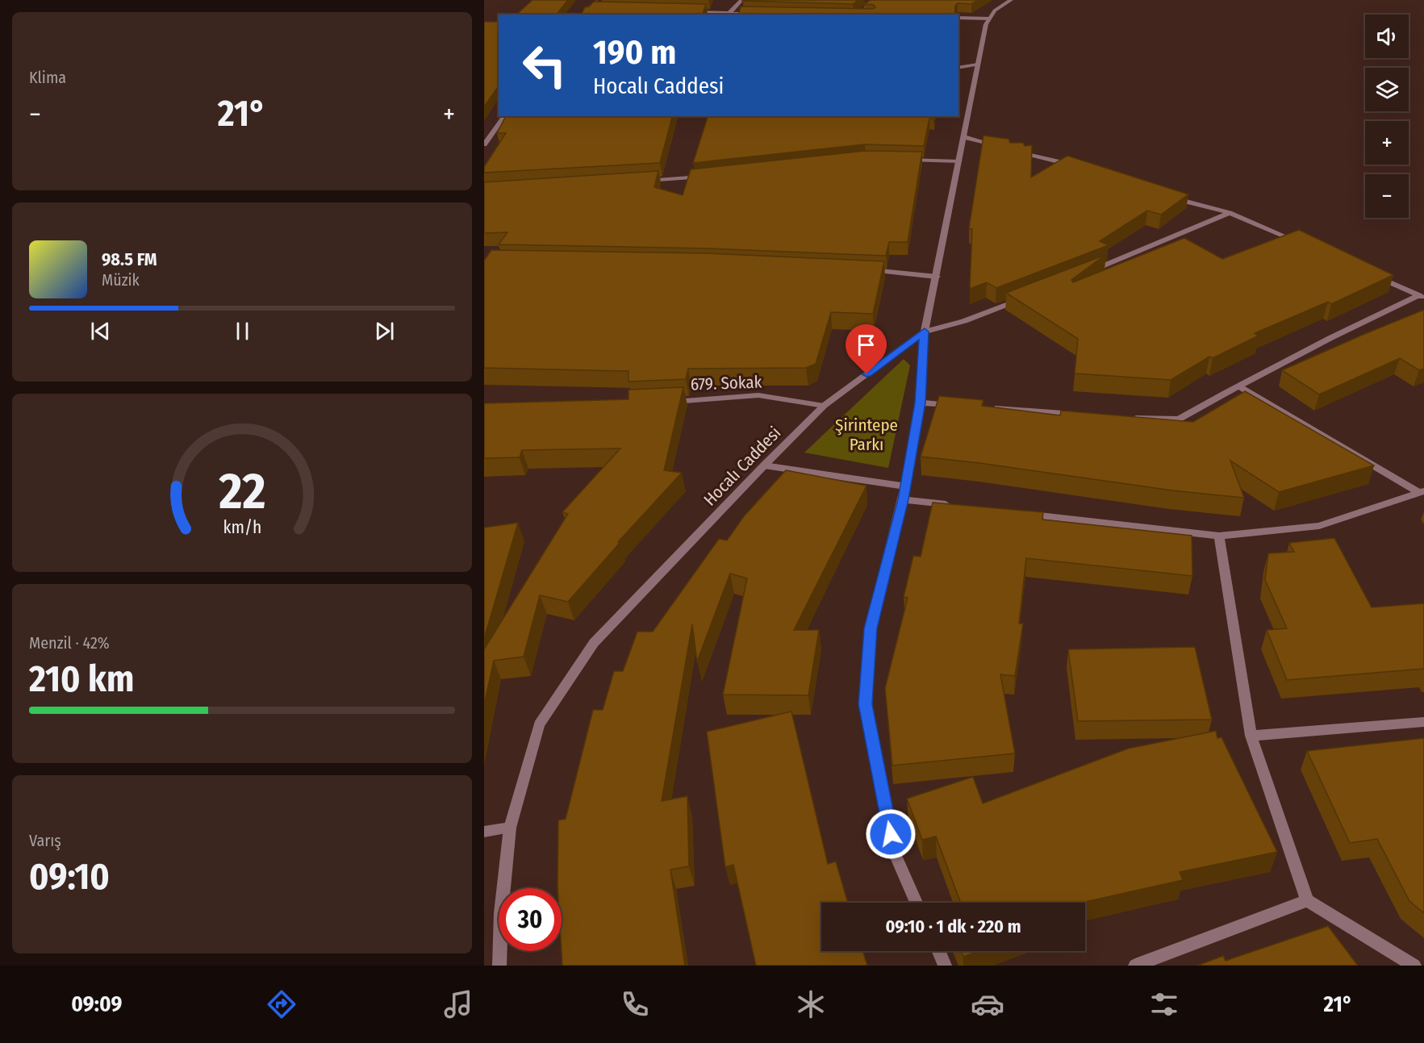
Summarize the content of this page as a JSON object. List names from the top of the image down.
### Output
{
  "streets": {
    "street": ["679. Sokak", "Hocalı Caddesi"]
  },
  "crossings": [
    ["679. Sokak", "Hocalı Caddesi"]
  ],
  "parks": ["Şirintepe Parkı"],
  "page": {
    "tile": [
      "Klima",
      ["Menzil · 42%", "210 km"],
      ["Varış", "09:10"]
    ],
    "map_buttons": ["+", "−"],
    "turn": ["190 m", "Hocalı Caddesi"],
    "heat": ["−", "21°", "+"],
    "song": ["98.5 FM", "Müzik"],
    "limit": "30",
    "trip": "09:10 · 1 dk · 220 m",
    "tabs": ["09:09", "21°"],
    "gauge": ["22", "km/h"]
  }
}
